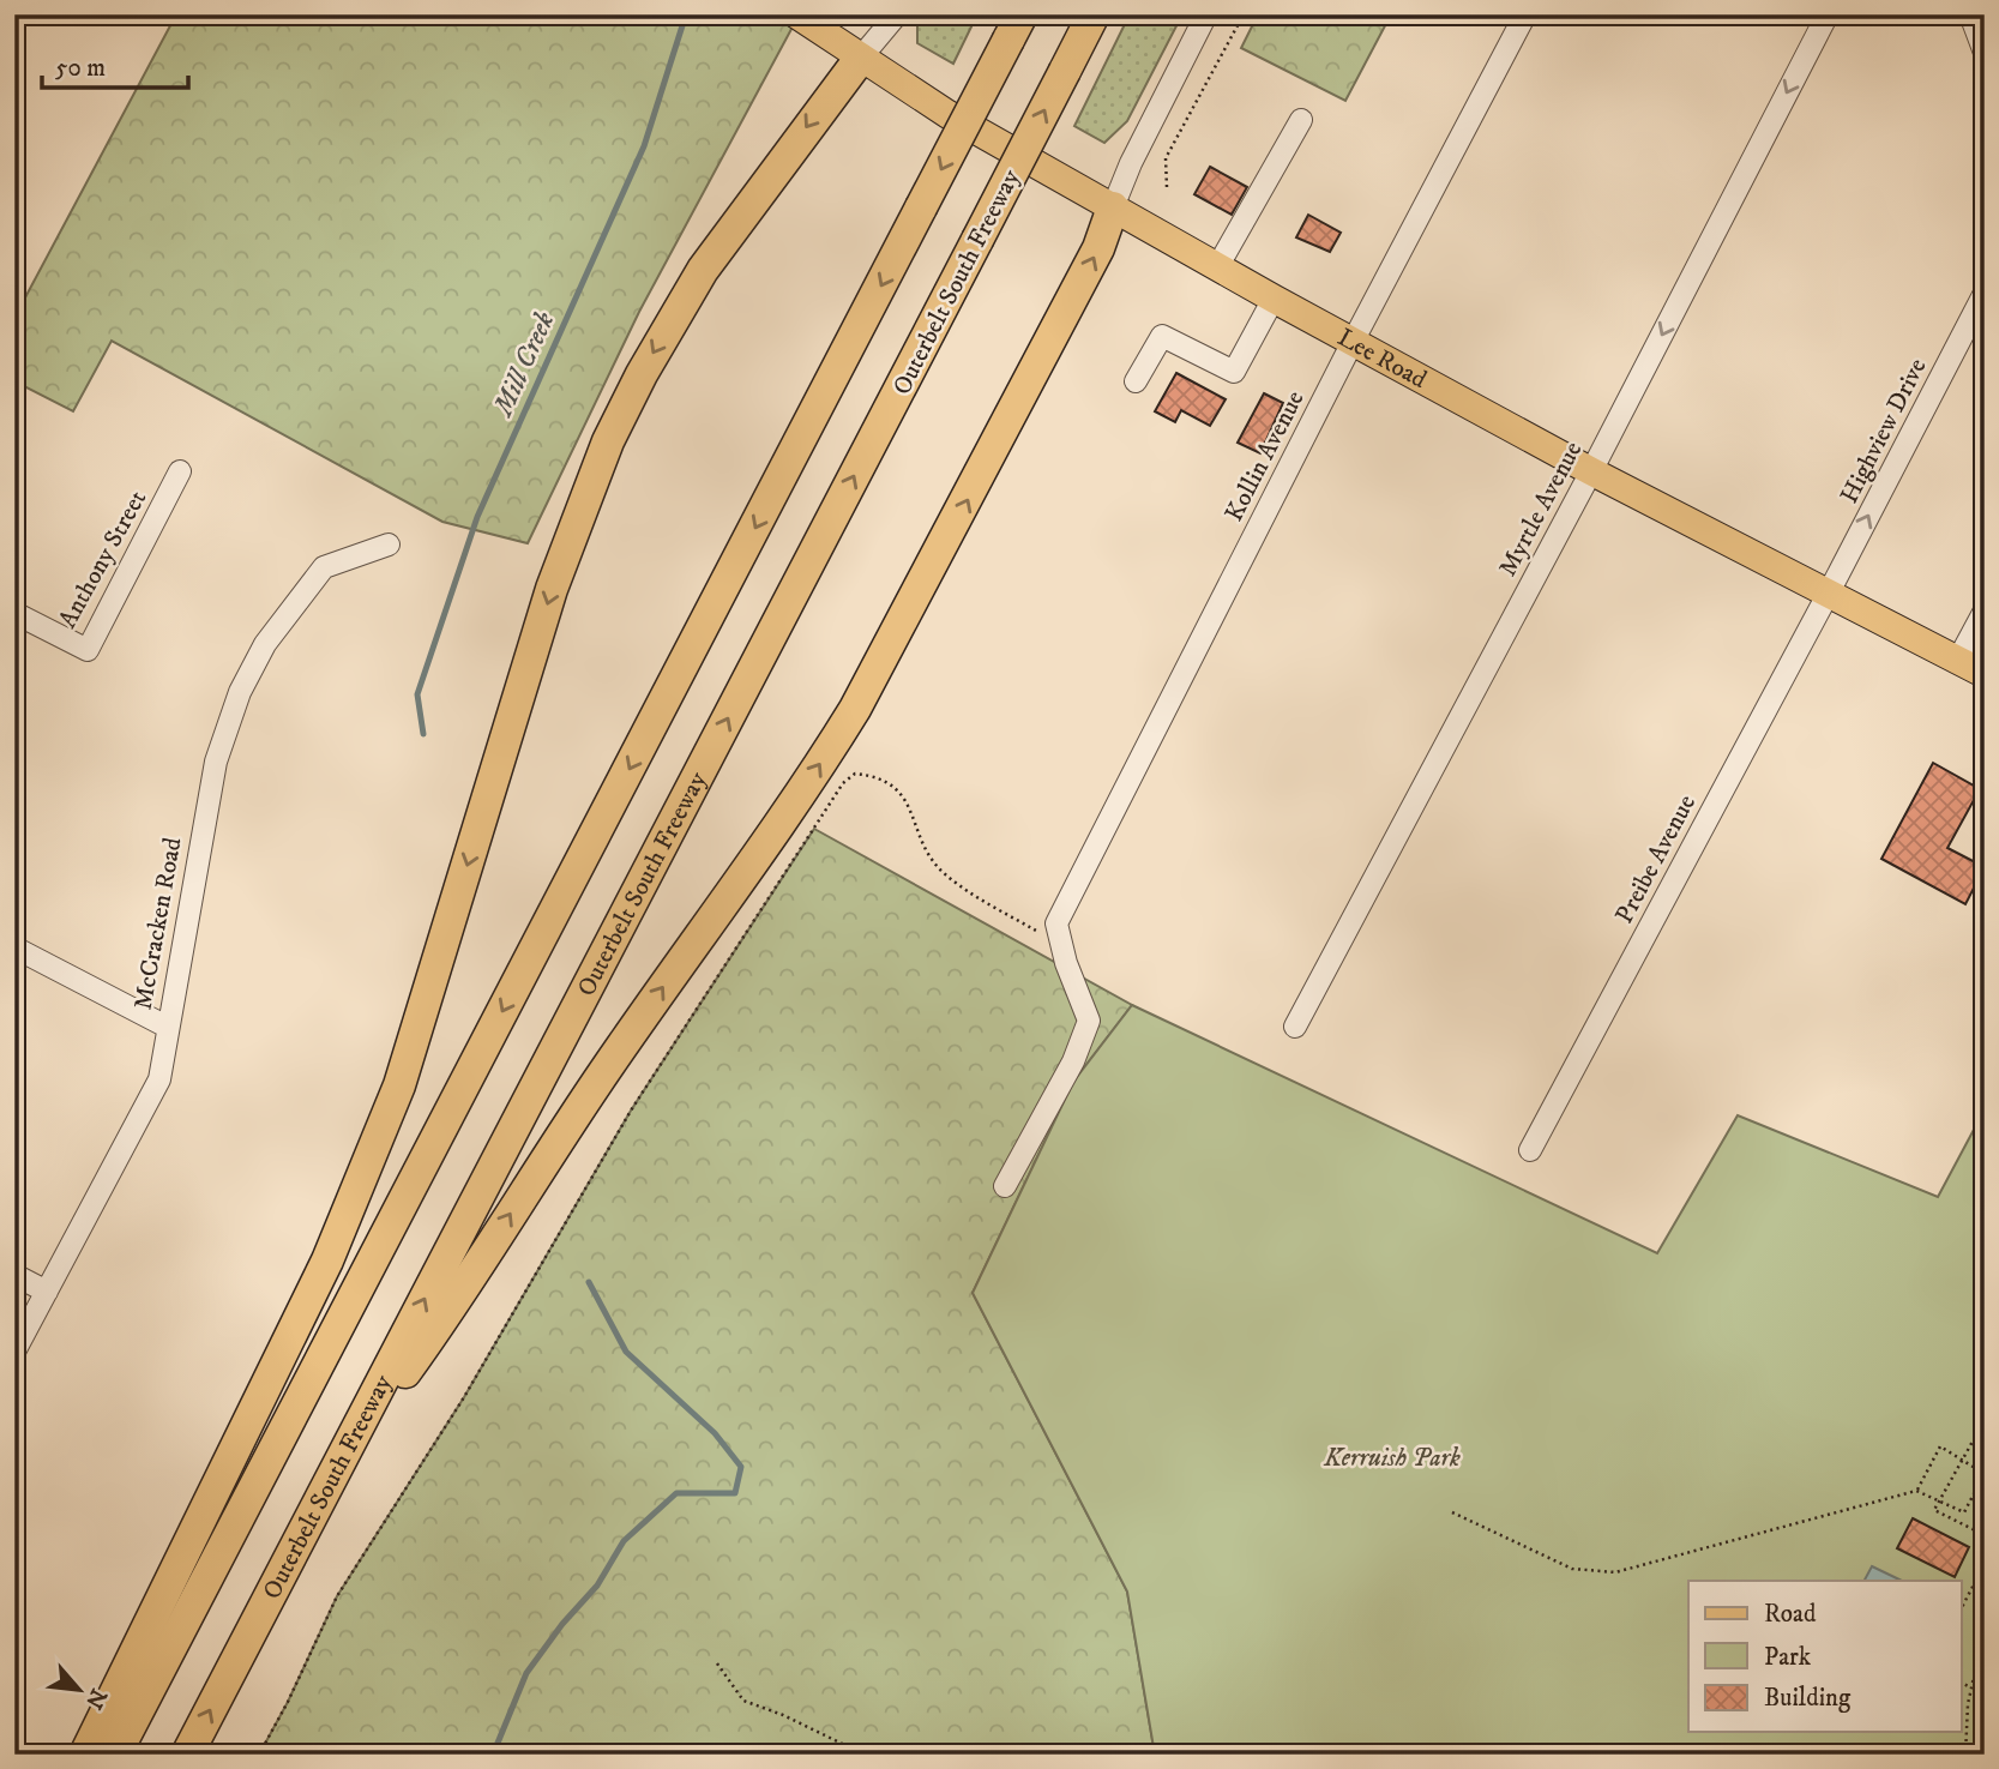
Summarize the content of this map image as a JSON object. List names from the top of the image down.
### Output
{
  "streets": {
    "highway": ["Outerbelt South Freeway"],
    "main road": ["Lee Road"],
    "street": [
      "Highview Drive",
      "Kollin Avenue",
      "Myrtle Avenue",
      "Anthony Street",
      "Preibe Avenue",
      "McCracken Road"
    ]
  },
  "crossings": [
    ["Lee Road", "Highview Drive"],
    ["Lee Road", "Kollin Avenue"],
    ["Lee Road", "Myrtle Avenue"],
    ["Lee Road", "Preibe Avenue"],
    ["Highview Drive", "Preibe Avenue"]
  ],
  "one_way": ["Highview Drive", "Myrtle Avenue"],
  "water": ["Mill Creek"],
  "parks": ["Kerruish Park"],
  "legend": ["Road", "Park", "Building"],
  "scale_bar": "50 m",
  "north": "bottom right"
}
